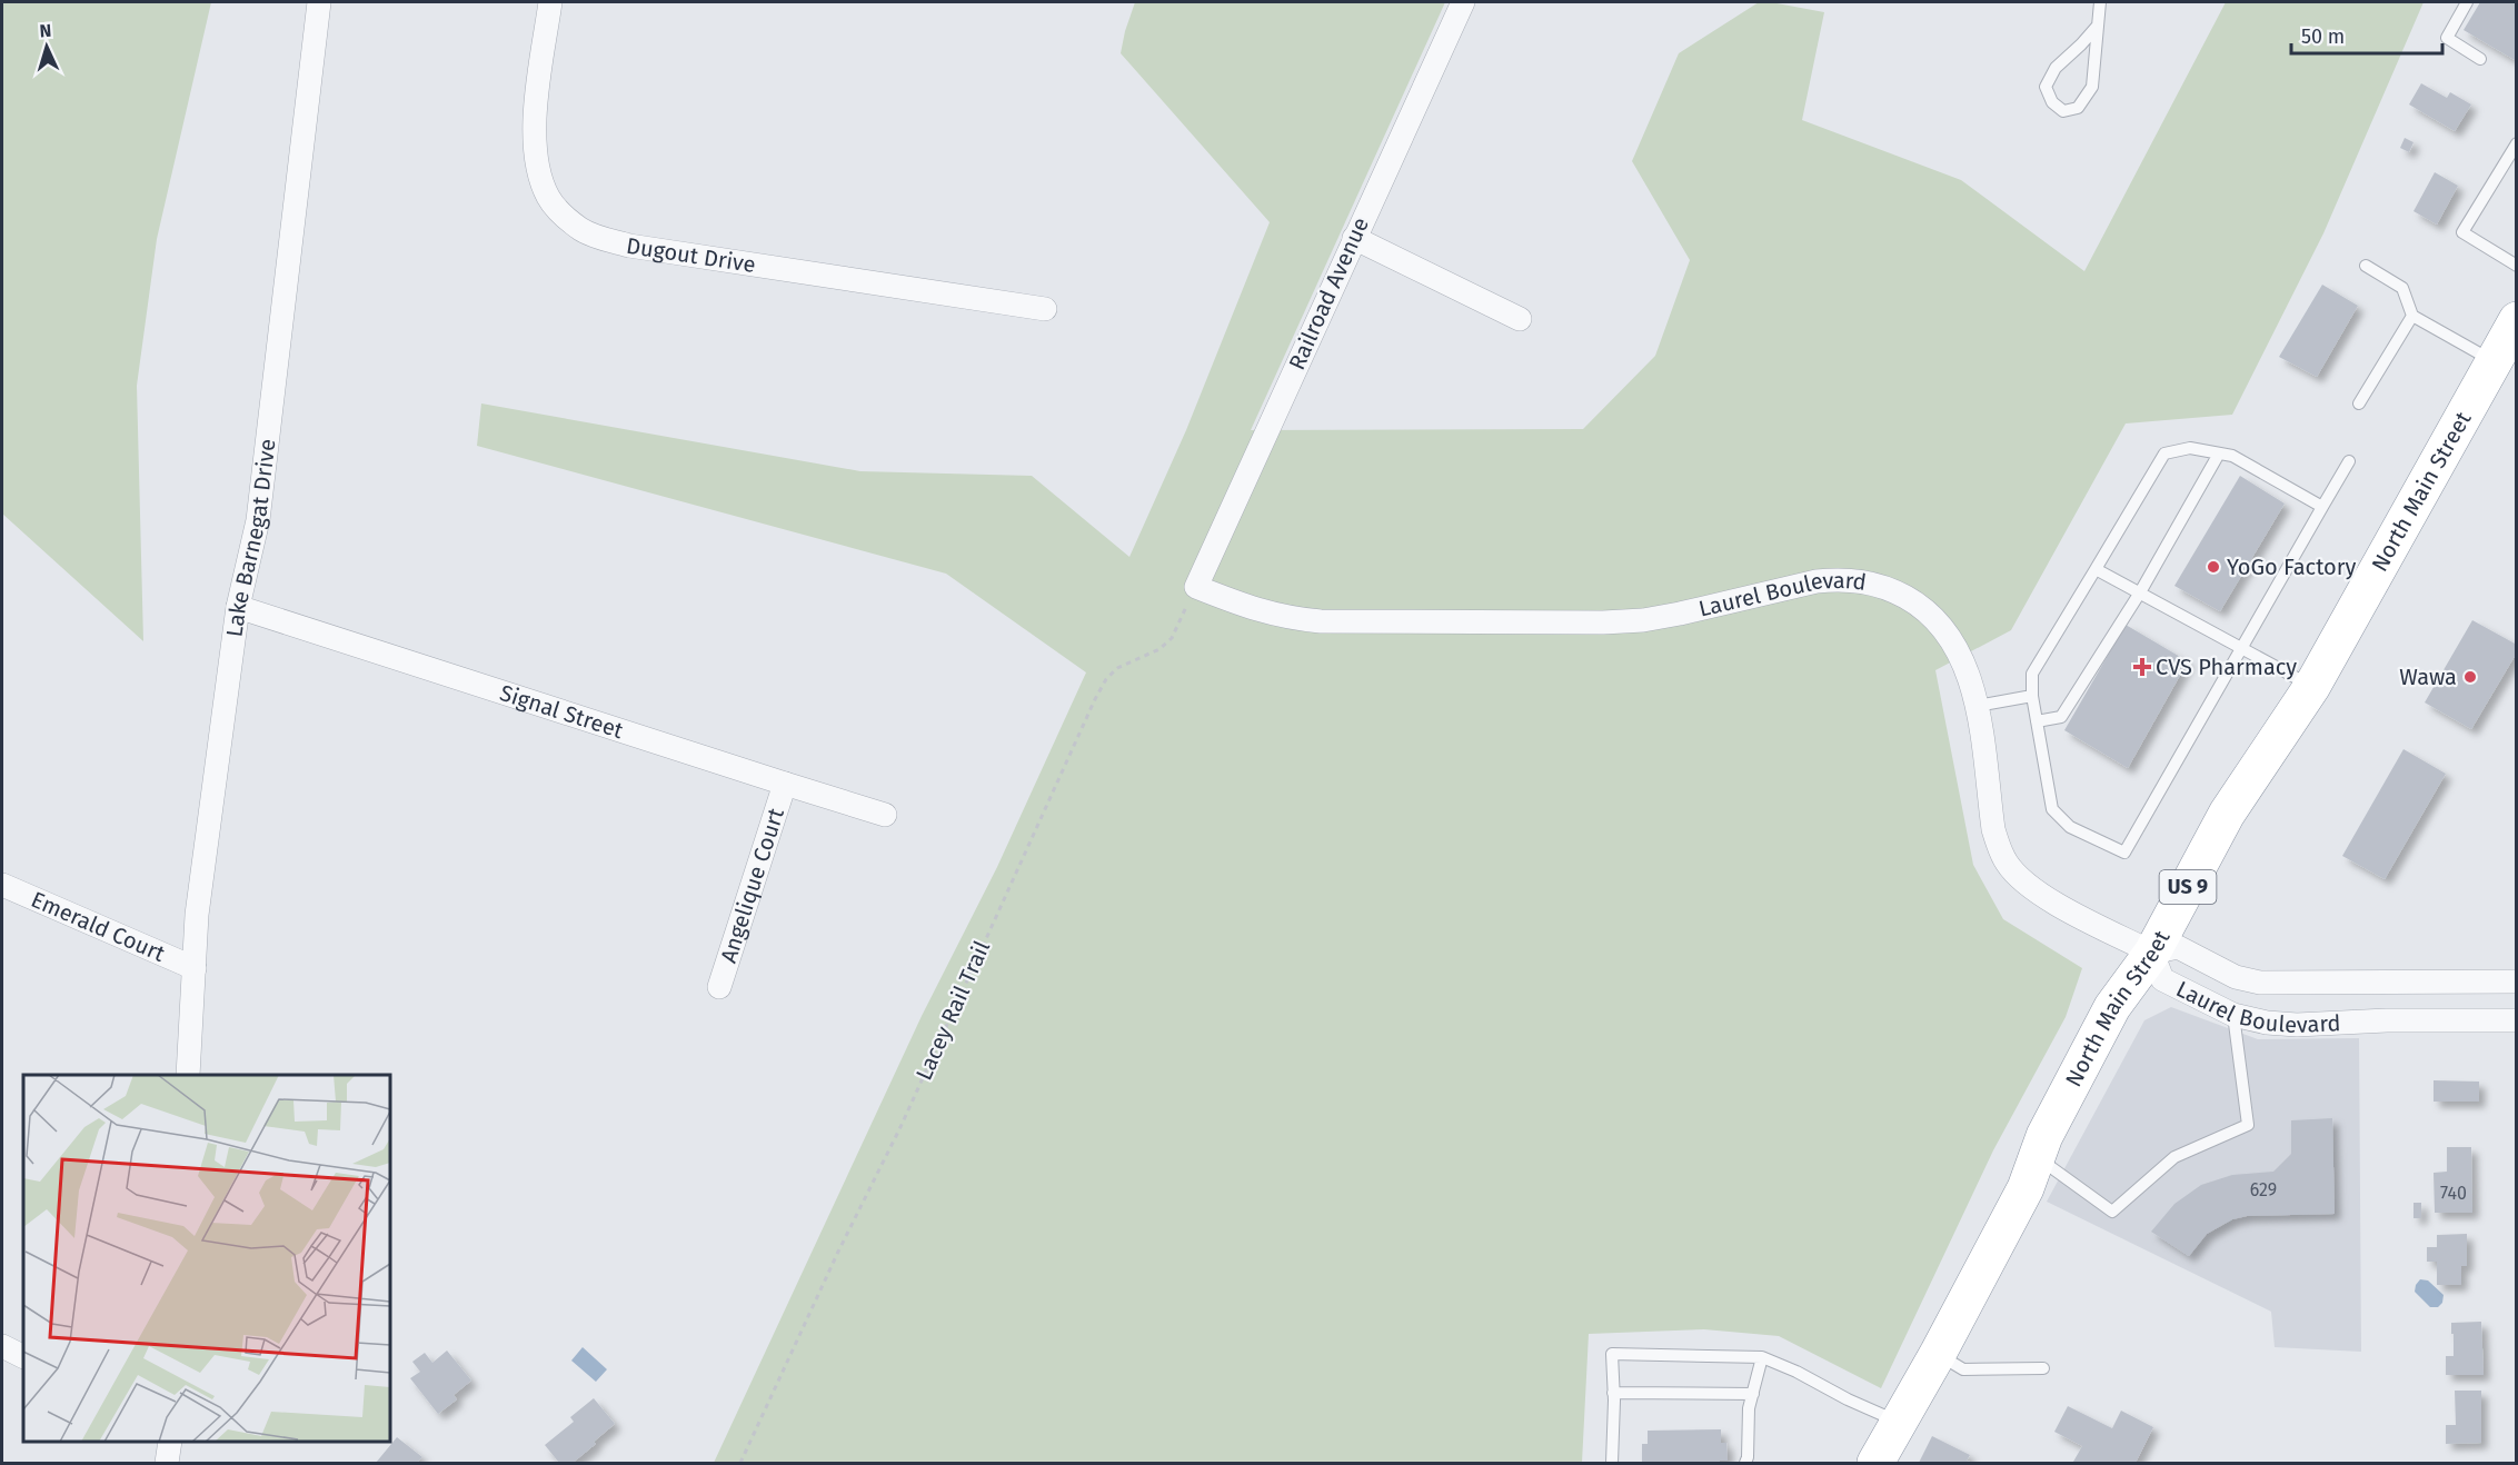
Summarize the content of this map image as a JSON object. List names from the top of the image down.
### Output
{
  "streets": {
    "highway": ["North Main Street", "US 9"],
    "street": [
      "Dugout Drive",
      "Railroad Avenue",
      "Lake Barnegat Drive",
      "Laurel Boulevard",
      "Signal Street",
      "Angelique Court",
      "Emerald Court"
    ],
    "path": ["Lacey Rail Trail"]
  },
  "crossings": [
    ["Railroad Avenue", "Laurel Boulevard"],
    ["Railroad Avenue", "Lacey Rail Trail"],
    ["North Main Street", "Laurel Boulevard"],
    ["Lake Barnegat Drive", "Signal Street"],
    ["Lake Barnegat Drive", "Emerald Court"],
    ["Laurel Boulevard", "Lacey Rail Trail"],
    ["Signal Street", "Angelique Court"]
  ],
  "places": {
    "other": ["YoGo Factory", "Wawa"],
    "health": ["CVS Pharmacy"]
  },
  "house_numbers": ["629", "740"],
  "scale_bar": "50 m",
  "north": "top"
}
